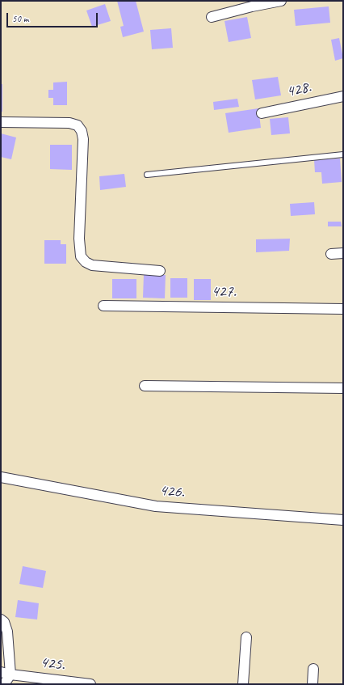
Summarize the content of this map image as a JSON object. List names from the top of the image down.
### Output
{
  "streets": {
    "street": [
      "428.",
      "427.",
      "426.",
      "425."
    ]
  },
  "scale_bar": "50 m"
}
